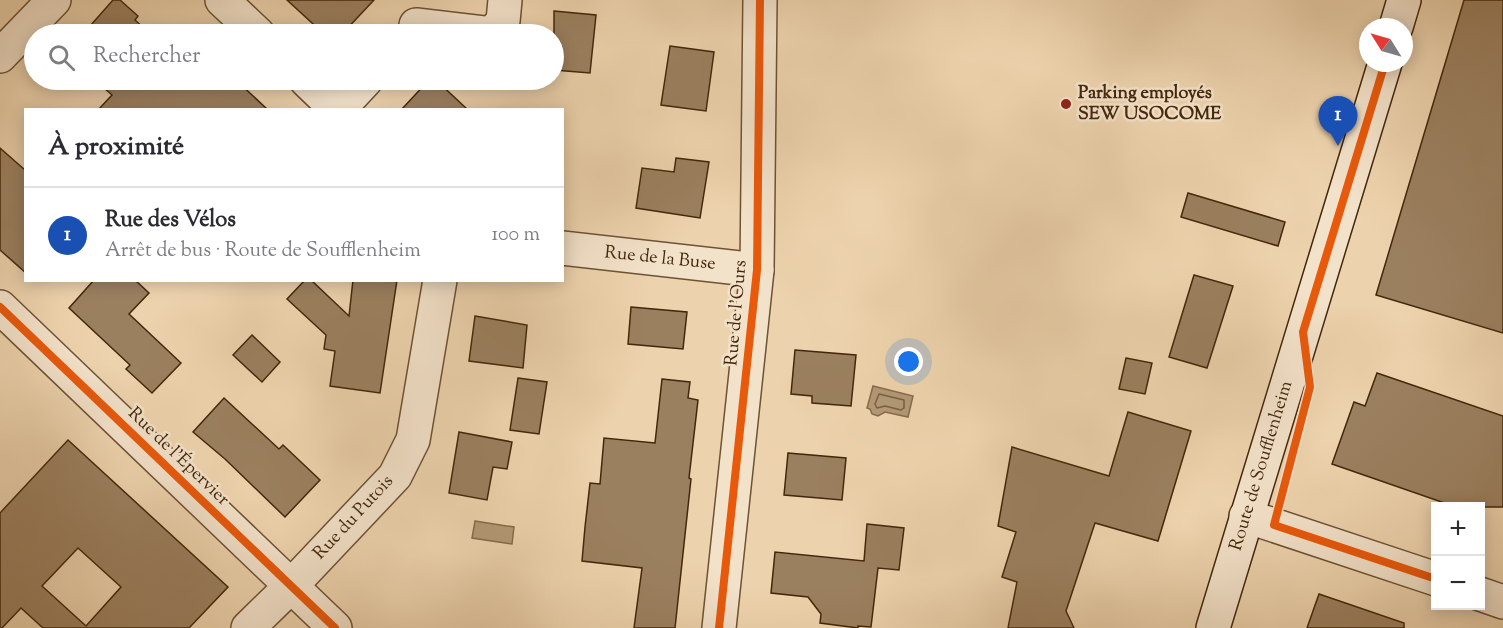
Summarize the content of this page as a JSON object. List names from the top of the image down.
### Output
{
  "streets": {
    "street": [
      "Rue de la Buse",
      "Rue de l'Ours",
      "Rue de l'Épervier",
      "Route de Soufflenheim",
      "Rue du Putois"
    ]
  },
  "crossings": [
    ["Rue de la Buse", "Rue de l'Ours"],
    ["Rue de l'Épervier", "Rue du Putois"]
  ],
  "places": ["Parking employés SEW USOCOME"],
  "north": "top left",
  "page": {
    "search": "Rechercher",
    "pins": "1",
    "heading": "À proximité",
    "list": [
      {
        "mark": "1",
        "name": "Rue des Vélos",
        "note": "Arrêt de bus · Route de Soufflenheim",
        "value": "100 m"
      }
    ],
    "map_buttons": ["+", "−"]
  }
}
